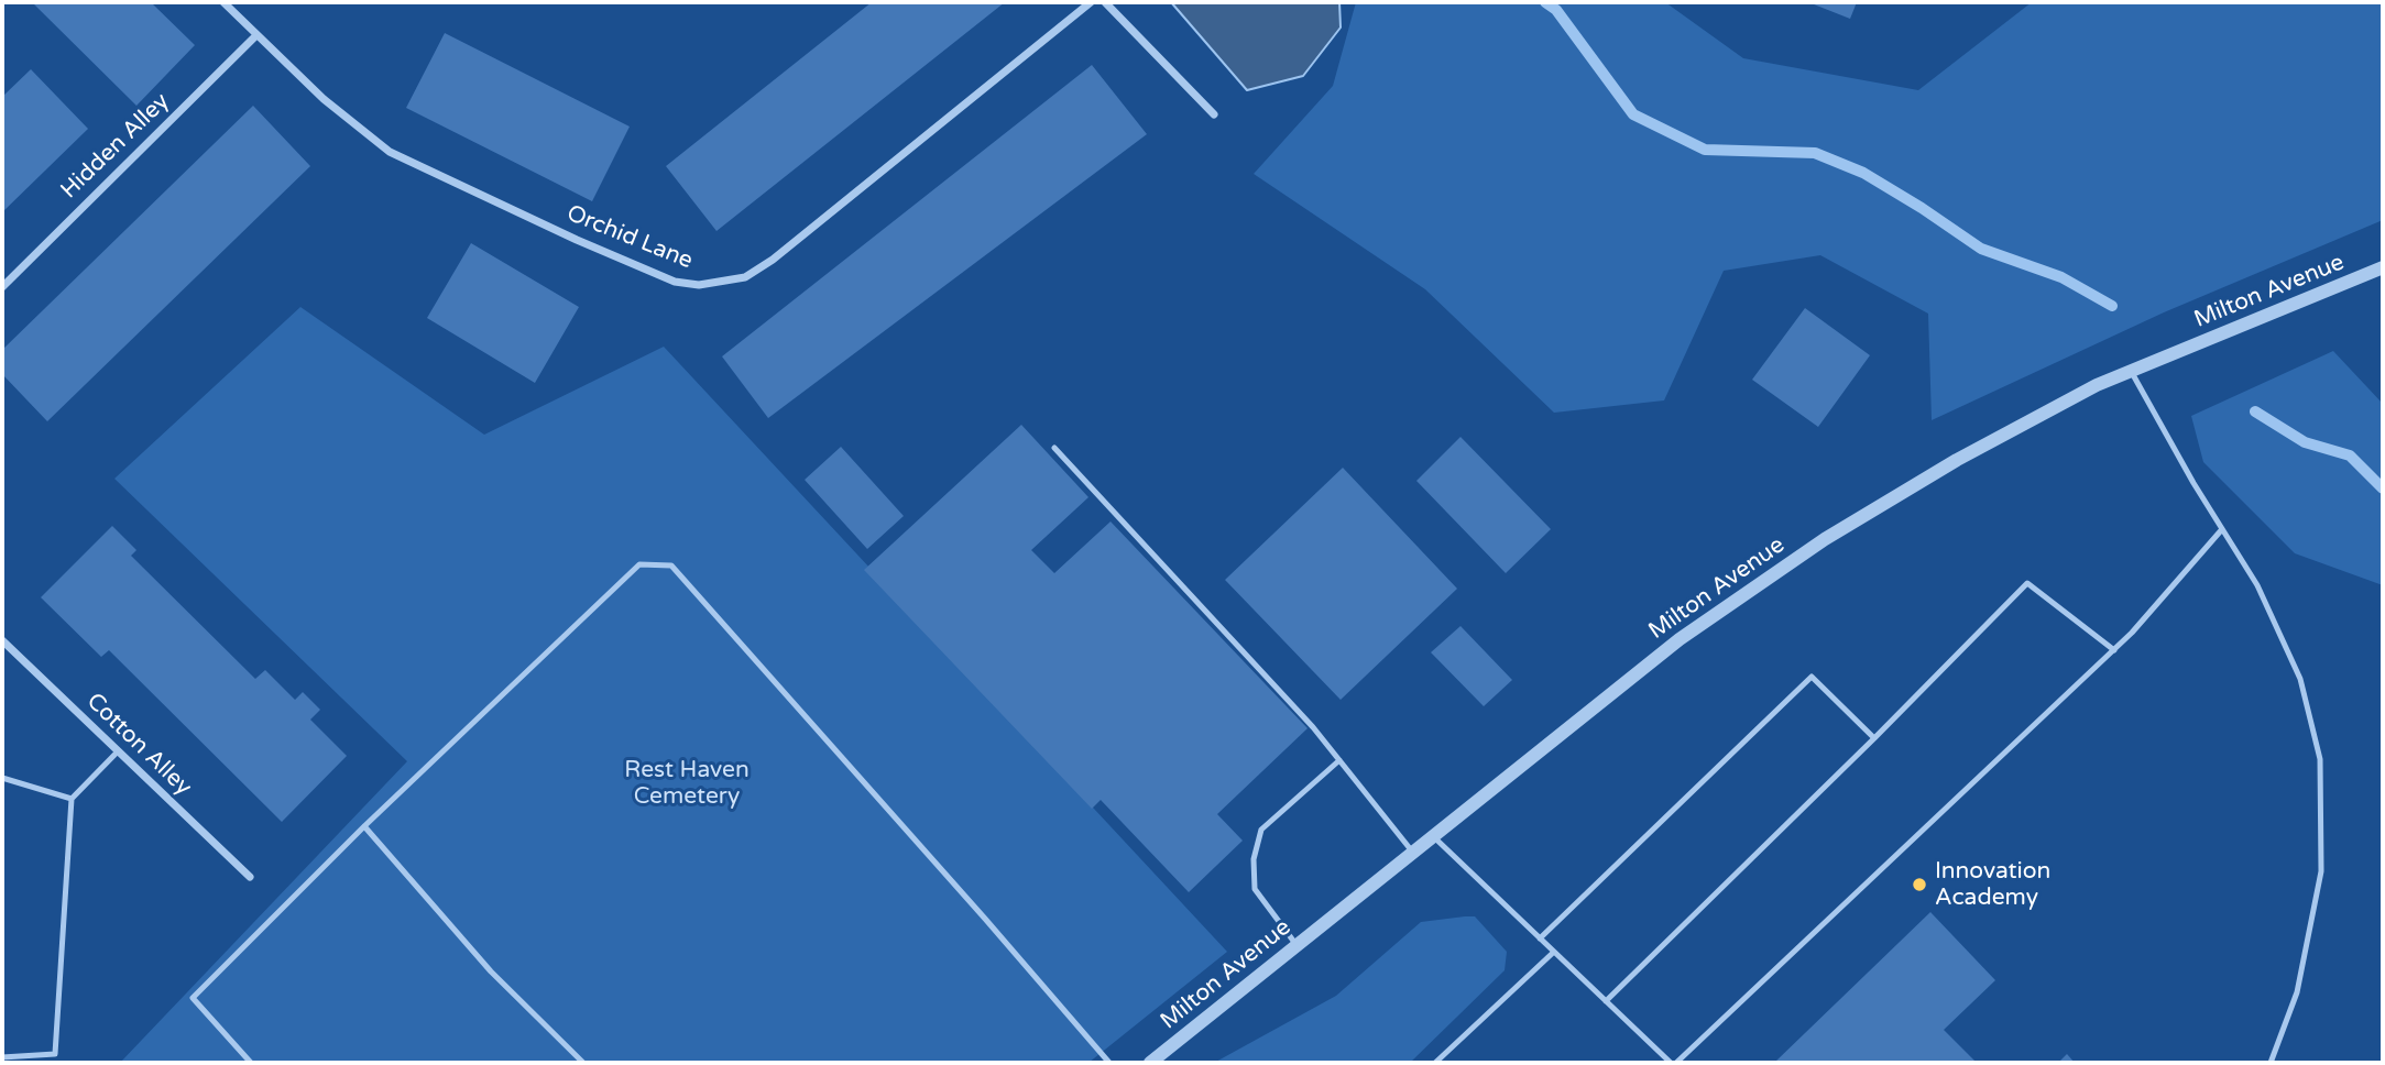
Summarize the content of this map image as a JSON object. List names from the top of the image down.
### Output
{
  "streets": {
    "street": [
      "Hidden Alley",
      "Orchid Lane",
      "Milton Avenue",
      "Cotton Alley"
    ]
  },
  "crossings": [
    ["Hidden Alley", "Orchid Lane"]
  ],
  "parks": ["Rest Haven Cemetery"],
  "places": ["Innovation Academy"]
}
